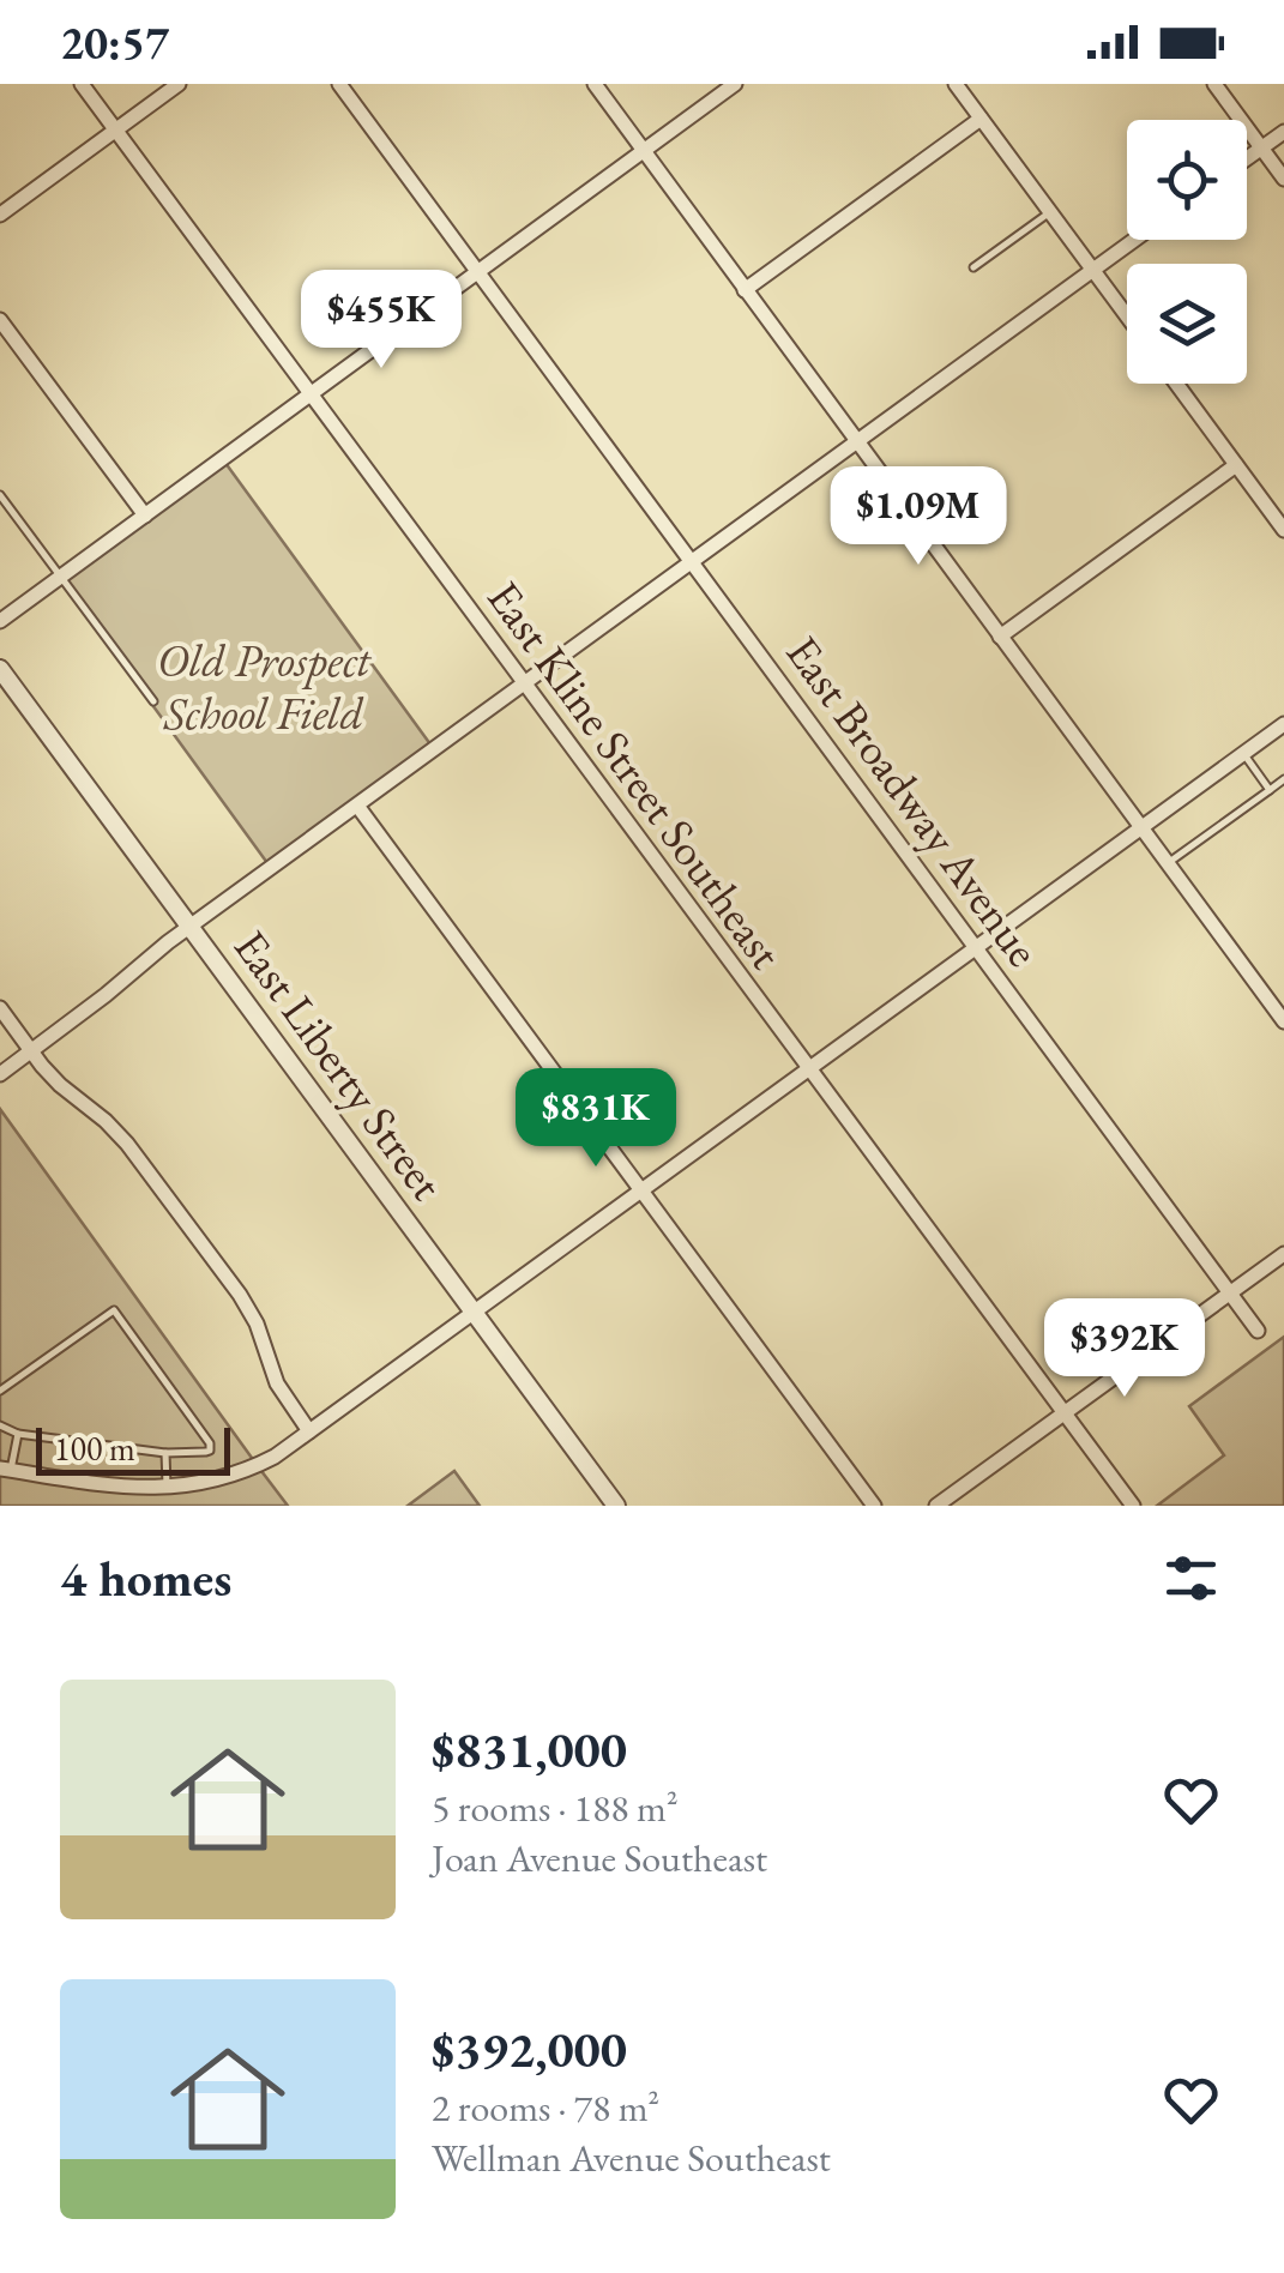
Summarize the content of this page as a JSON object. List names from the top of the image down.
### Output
{
  "streets": {
    "street": ["East Kline Street Southeast", "East Broadway Avenue", "East Liberty Street"]
  },
  "parks": ["Old Prospect School Field"],
  "scale_bar": "100 m",
  "page": {
    "status": "20:57",
    "price": [
      "$455K",
      "$1.09M",
      "$831K",
      "$392K"
    ],
    "scale": "100 m",
    "heading": "4 homes",
    "list": [
      {
        "name": "$831,000",
        "note": "5 rooms · 188 m² · Joan Avenue Southeast"
      },
      {
        "name": "$392,000",
        "note": "2 rooms · 78 m² · Wellman Avenue Southeast"
      }
    ]
  }
}
